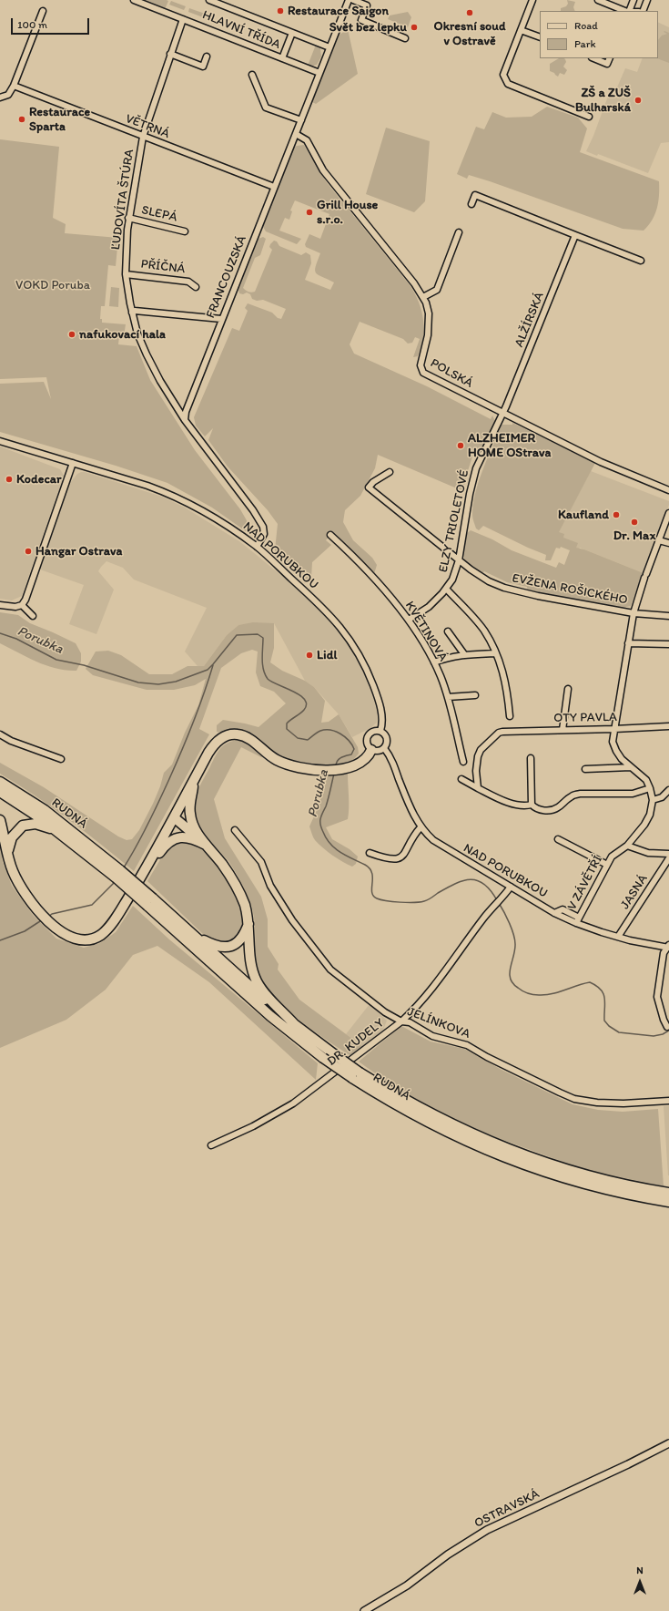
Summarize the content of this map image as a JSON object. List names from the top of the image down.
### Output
{
  "streets": {
    "highway": ["RUDNÁ"],
    "street": [
      "HLAVNÍ TŘÍDA",
      "VĚTRNÁ",
      "ĽUDOVÍTA ŠTÚRA",
      "SLEPÁ",
      "PŘÍČNÁ",
      "FRANCOUZSKÁ",
      "ALŽÍRSKÁ",
      "POLSKÁ",
      "ELZY TRIOLETOVÉ",
      "NAD PORUBKOU",
      "EVŽENA ROŠICKÉHO",
      "KVĚTINOVÁ",
      "OTY PAVLA",
      "V ZÁVĚTŘÍ",
      "JASNÁ",
      "JELÍNKOVA",
      "DR. KUDELY",
      "OSTRAVSKÁ"
    ]
  },
  "crossings": [
    ["HLAVNÍ TŘÍDA", "ĽUDOVÍTA ŠTÚRA"],
    ["HLAVNÍ TŘÍDA", "FRANCOUZSKÁ"],
    ["VĚTRNÁ", "ĽUDOVÍTA ŠTÚRA"],
    ["VĚTRNÁ", "FRANCOUZSKÁ"],
    ["ĽUDOVÍTA ŠTÚRA", "SLEPÁ"],
    ["ĽUDOVÍTA ŠTÚRA", "PŘÍČNÁ"],
    ["ĽUDOVÍTA ŠTÚRA", "FRANCOUZSKÁ"],
    ["FRANCOUZSKÁ", "POLSKÁ"],
    ["ALŽÍRSKÁ", "POLSKÁ"],
    ["ALŽÍRSKÁ", "ELZY TRIOLETOVÉ"],
    ["POLSKÁ", "ELZY TRIOLETOVÉ"],
    ["ELZY TRIOLETOVÉ", "EVŽENA ROŠICKÉHO"],
    ["ELZY TRIOLETOVÉ", "KVĚTINOVÁ"],
    ["NAD PORUBKOU", "V ZÁVĚTŘÍ"],
    ["NAD PORUBKOU", "JASNÁ"],
    ["NAD PORUBKOU", "DR. KUDELY"],
    ["EVŽENA ROŠICKÉHO", "V ZÁVĚTŘÍ"],
    ["OTY PAVLA", "V ZÁVĚTŘÍ"],
    ["JELÍNKOVA", "DR. KUDELY"]
  ],
  "water": ["Porubka"],
  "parks": ["VOKD Poruba"],
  "places": [
    "Restaurace Saigon",
    "Okresní soud v Ostravě",
    "Svět bez lepku",
    "ZŠ a ZUŠ Bulharská",
    "Restaurace Sparta",
    "Grill House s.r.o.",
    "nafukovací hala",
    "ALZHEIMER HOME OStrava",
    "Kodecar",
    "Kaufland",
    "Dr. Max",
    "Hangar Ostrava",
    "Lidl"
  ],
  "legend": ["Road", "Park"],
  "scale_bar": "100 m",
  "north": "top"
}
